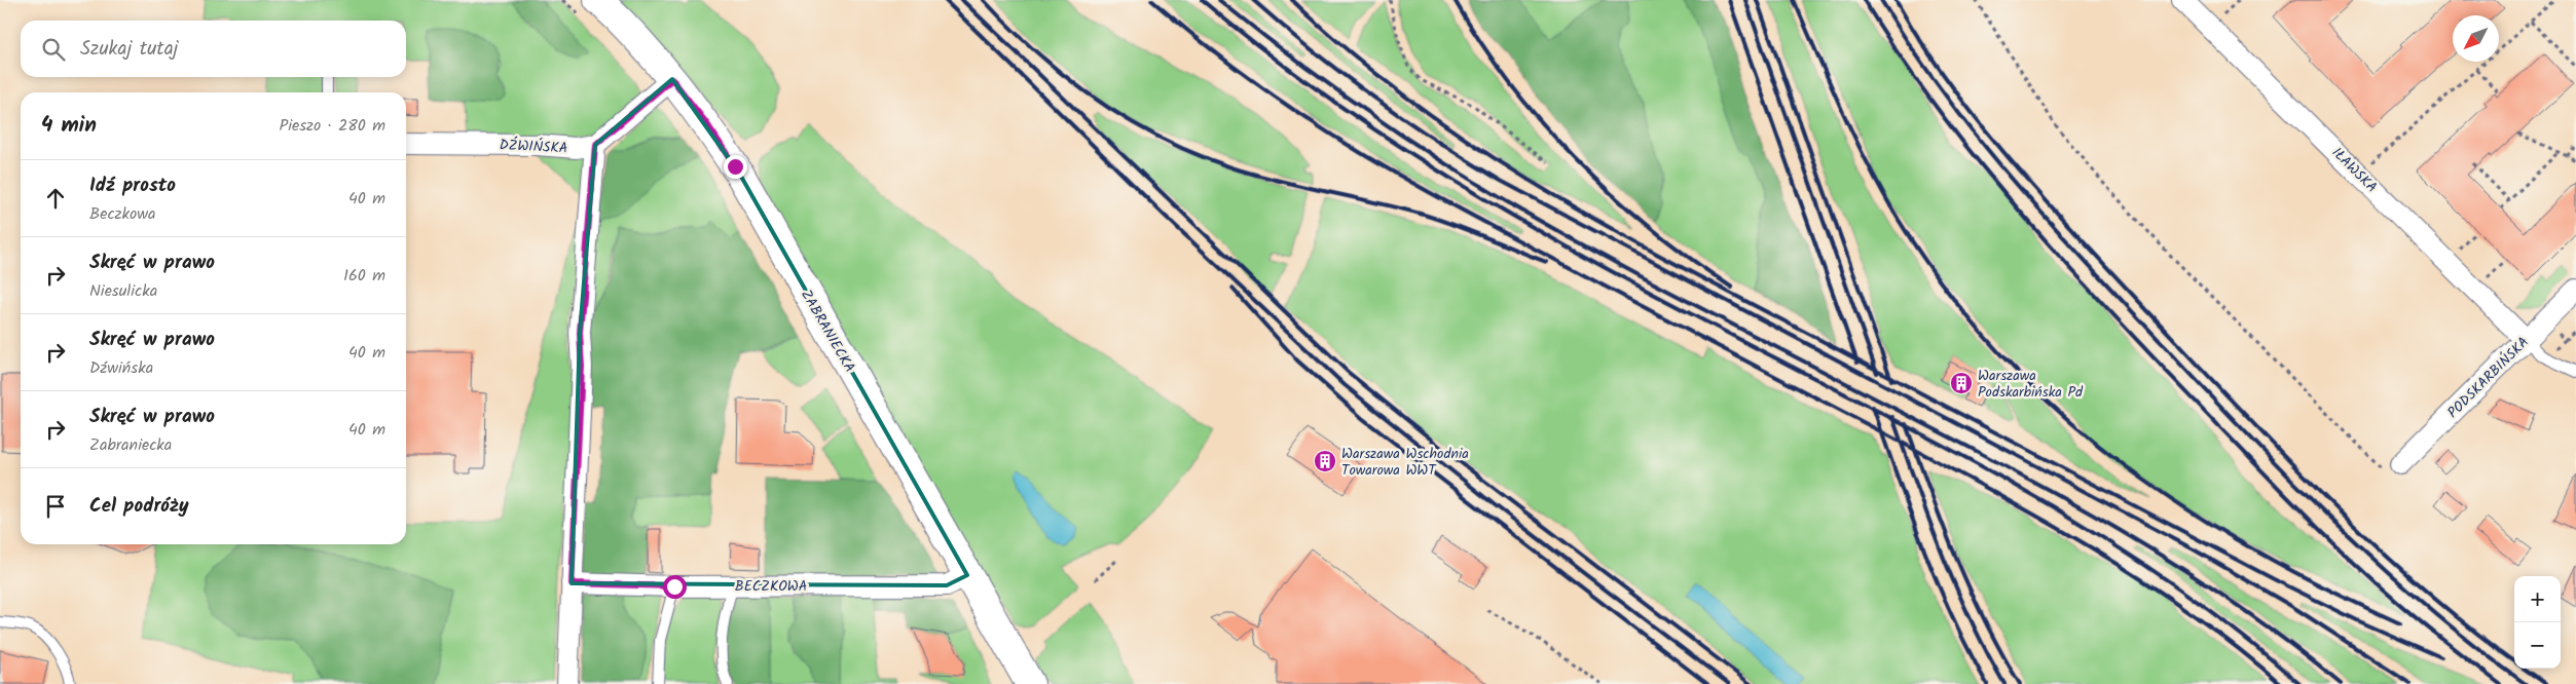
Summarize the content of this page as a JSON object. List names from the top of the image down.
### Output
{
  "streets": {
    "main road": ["ZABRANIECKA"],
    "street": [
      "DŹWIŃSKA",
      "IŁAWSKA",
      "PODSKARBIŃSKA",
      "BECZKOWA"
    ]
  },
  "crossings": [
    ["IŁAWSKA", "PODSKARBIŃSKA"],
    ["ZABRANIECKA", "BECZKOWA"]
  ],
  "places": {
    "building": ["Warszawa Podskarbińska Pd", "Warszawa Wschodnia Towarowa WWT"]
  },
  "north": "bottom left",
  "page": {
    "search": "Szukaj tutaj",
    "heading": ["4 min", "Pieszo · 280 m"],
    "list": [
      ["Idź prosto", "Beczkowa", "40 m"],
      ["Skręć w prawo", "Niesulicka", "160 m"],
      ["Skręć w prawo", "Dźwińska", "40 m"],
      ["Skręć w prawo", "Zabraniecka", "40 m"],
      "Cel podróży"
    ],
    "map_buttons": ["+", "−"]
  }
}
